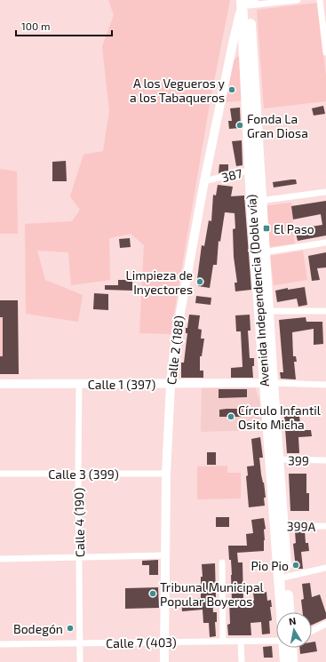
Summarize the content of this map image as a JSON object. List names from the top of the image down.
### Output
{
  "streets": {
    "main road": ["Avenida Independencia (Doble vía)", "Calle 2 (188)", "Calle 1 (397)"],
    "street": [
      "387",
      "399",
      "Calle 3 (399)",
      "Calle 4 (190)",
      "399A",
      "Calle 7 (403)"
    ]
  },
  "crossings": [
    ["387", "Avenida Independencia (Doble vía)"],
    ["387", "Calle 2 (188)"],
    ["Avenida Independencia (Doble vía)", "Calle 2 (188)"],
    ["Avenida Independencia (Doble vía)", "Calle 1 (397)"],
    ["Avenida Independencia (Doble vía)", "399"],
    ["Avenida Independencia (Doble vía)", "399A"],
    ["Calle 2 (188)", "Calle 1 (397)"],
    ["Calle 2 (188)", "Calle 3 (399)"],
    ["Calle 2 (188)", "Calle 7 (403)"],
    ["Calle 1 (397)", "Calle 4 (190)"],
    ["Calle 3 (399)", "Calle 4 (190)"],
    ["Calle 4 (190)", "Calle 7 (403)"]
  ],
  "places": {
    "other": [
      "A los Vegueros y a los Tabaqueros",
      "Fonda La Gran Diosa",
      "Limpieza de Inyectores",
      "Círculo Infantil Osito Micha",
      "Pio Pio",
      "Tribunal Municipal Popular Boyeros",
      "Bodegón"
    ],
    "transit": ["El Paso"]
  },
  "scale_bar": "100 m",
  "north": "top"
}
